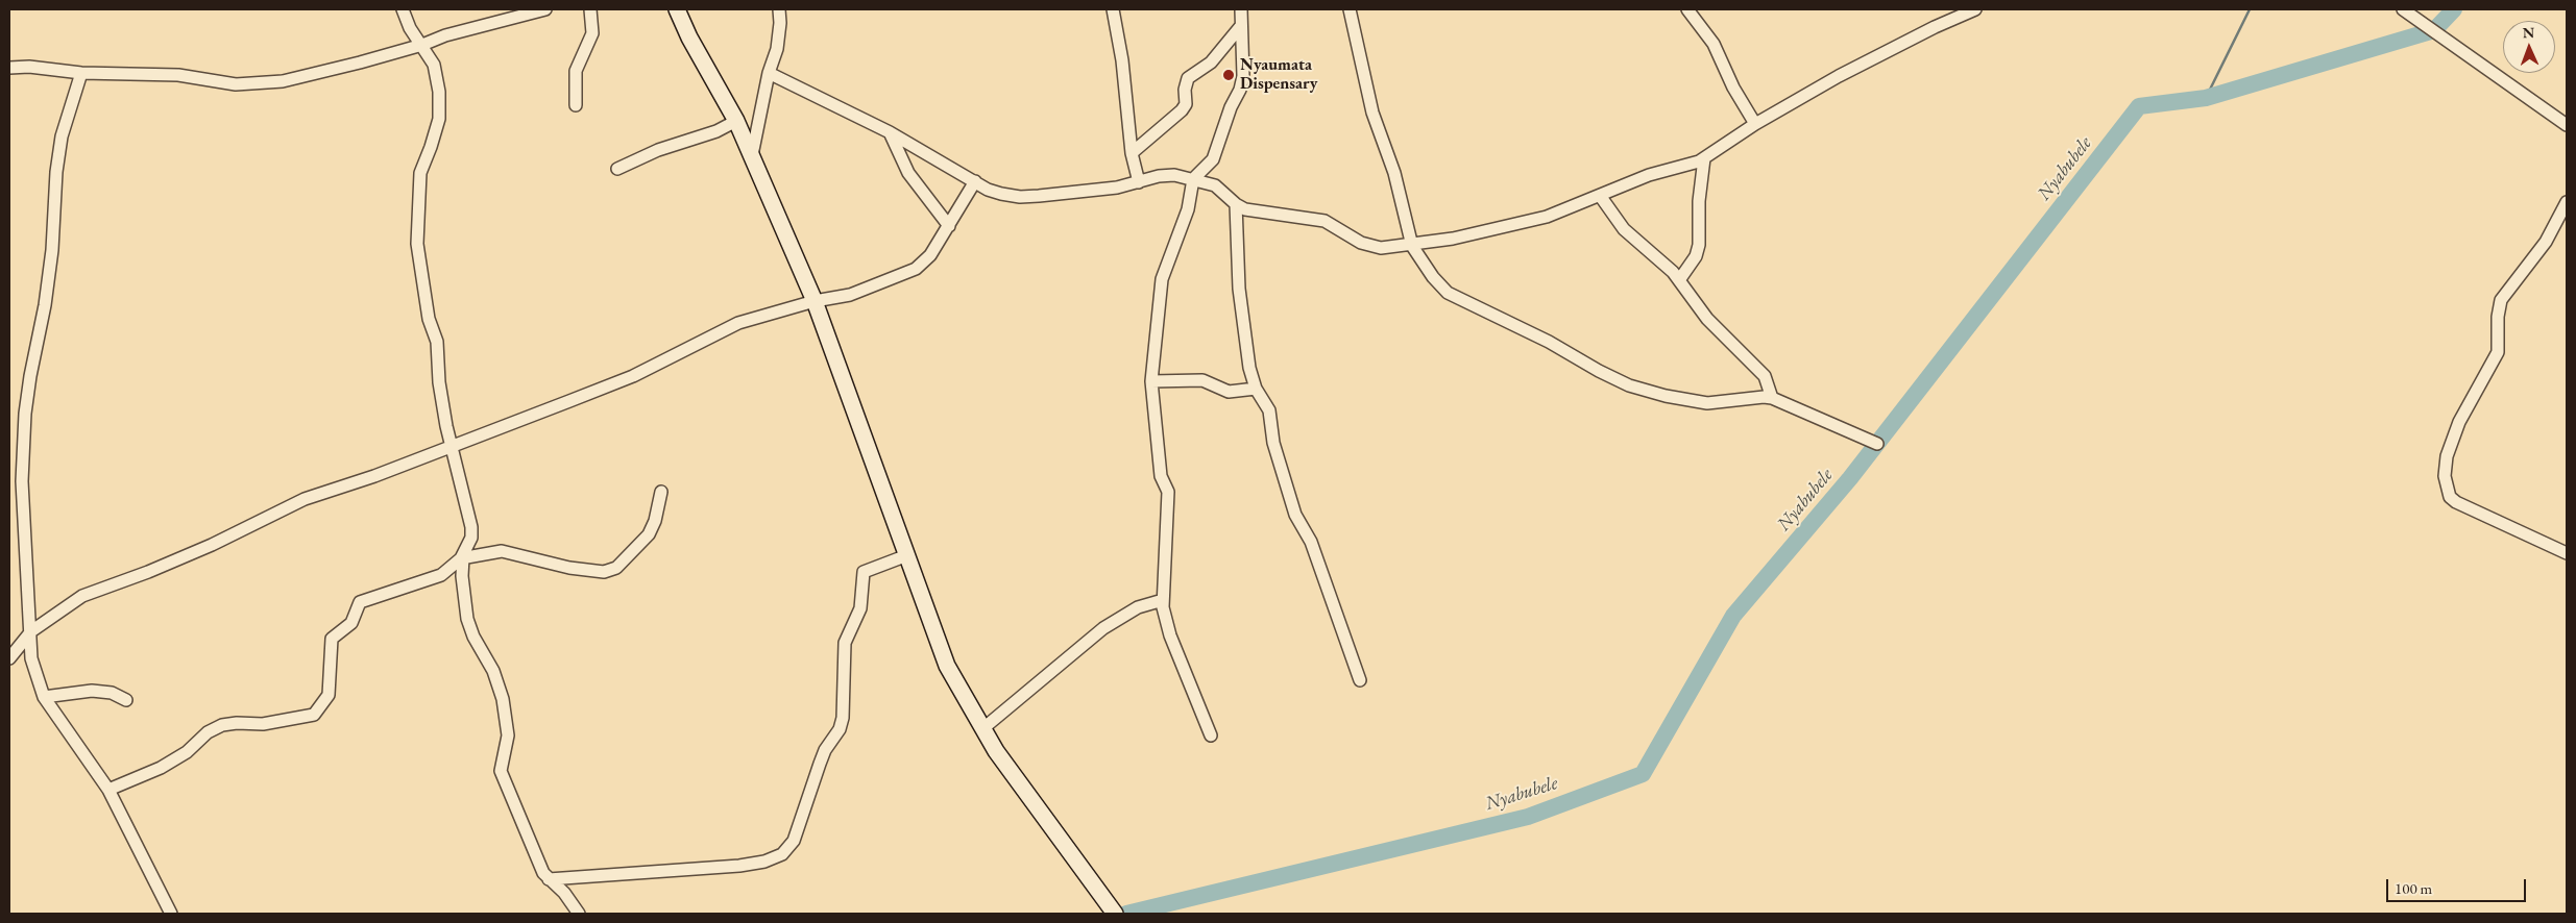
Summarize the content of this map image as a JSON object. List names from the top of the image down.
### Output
{
  "water": ["Nyabubele"],
  "places": ["Nyaumata Dispensary"],
  "scale_bar": "100 m",
  "north": "top"
}
